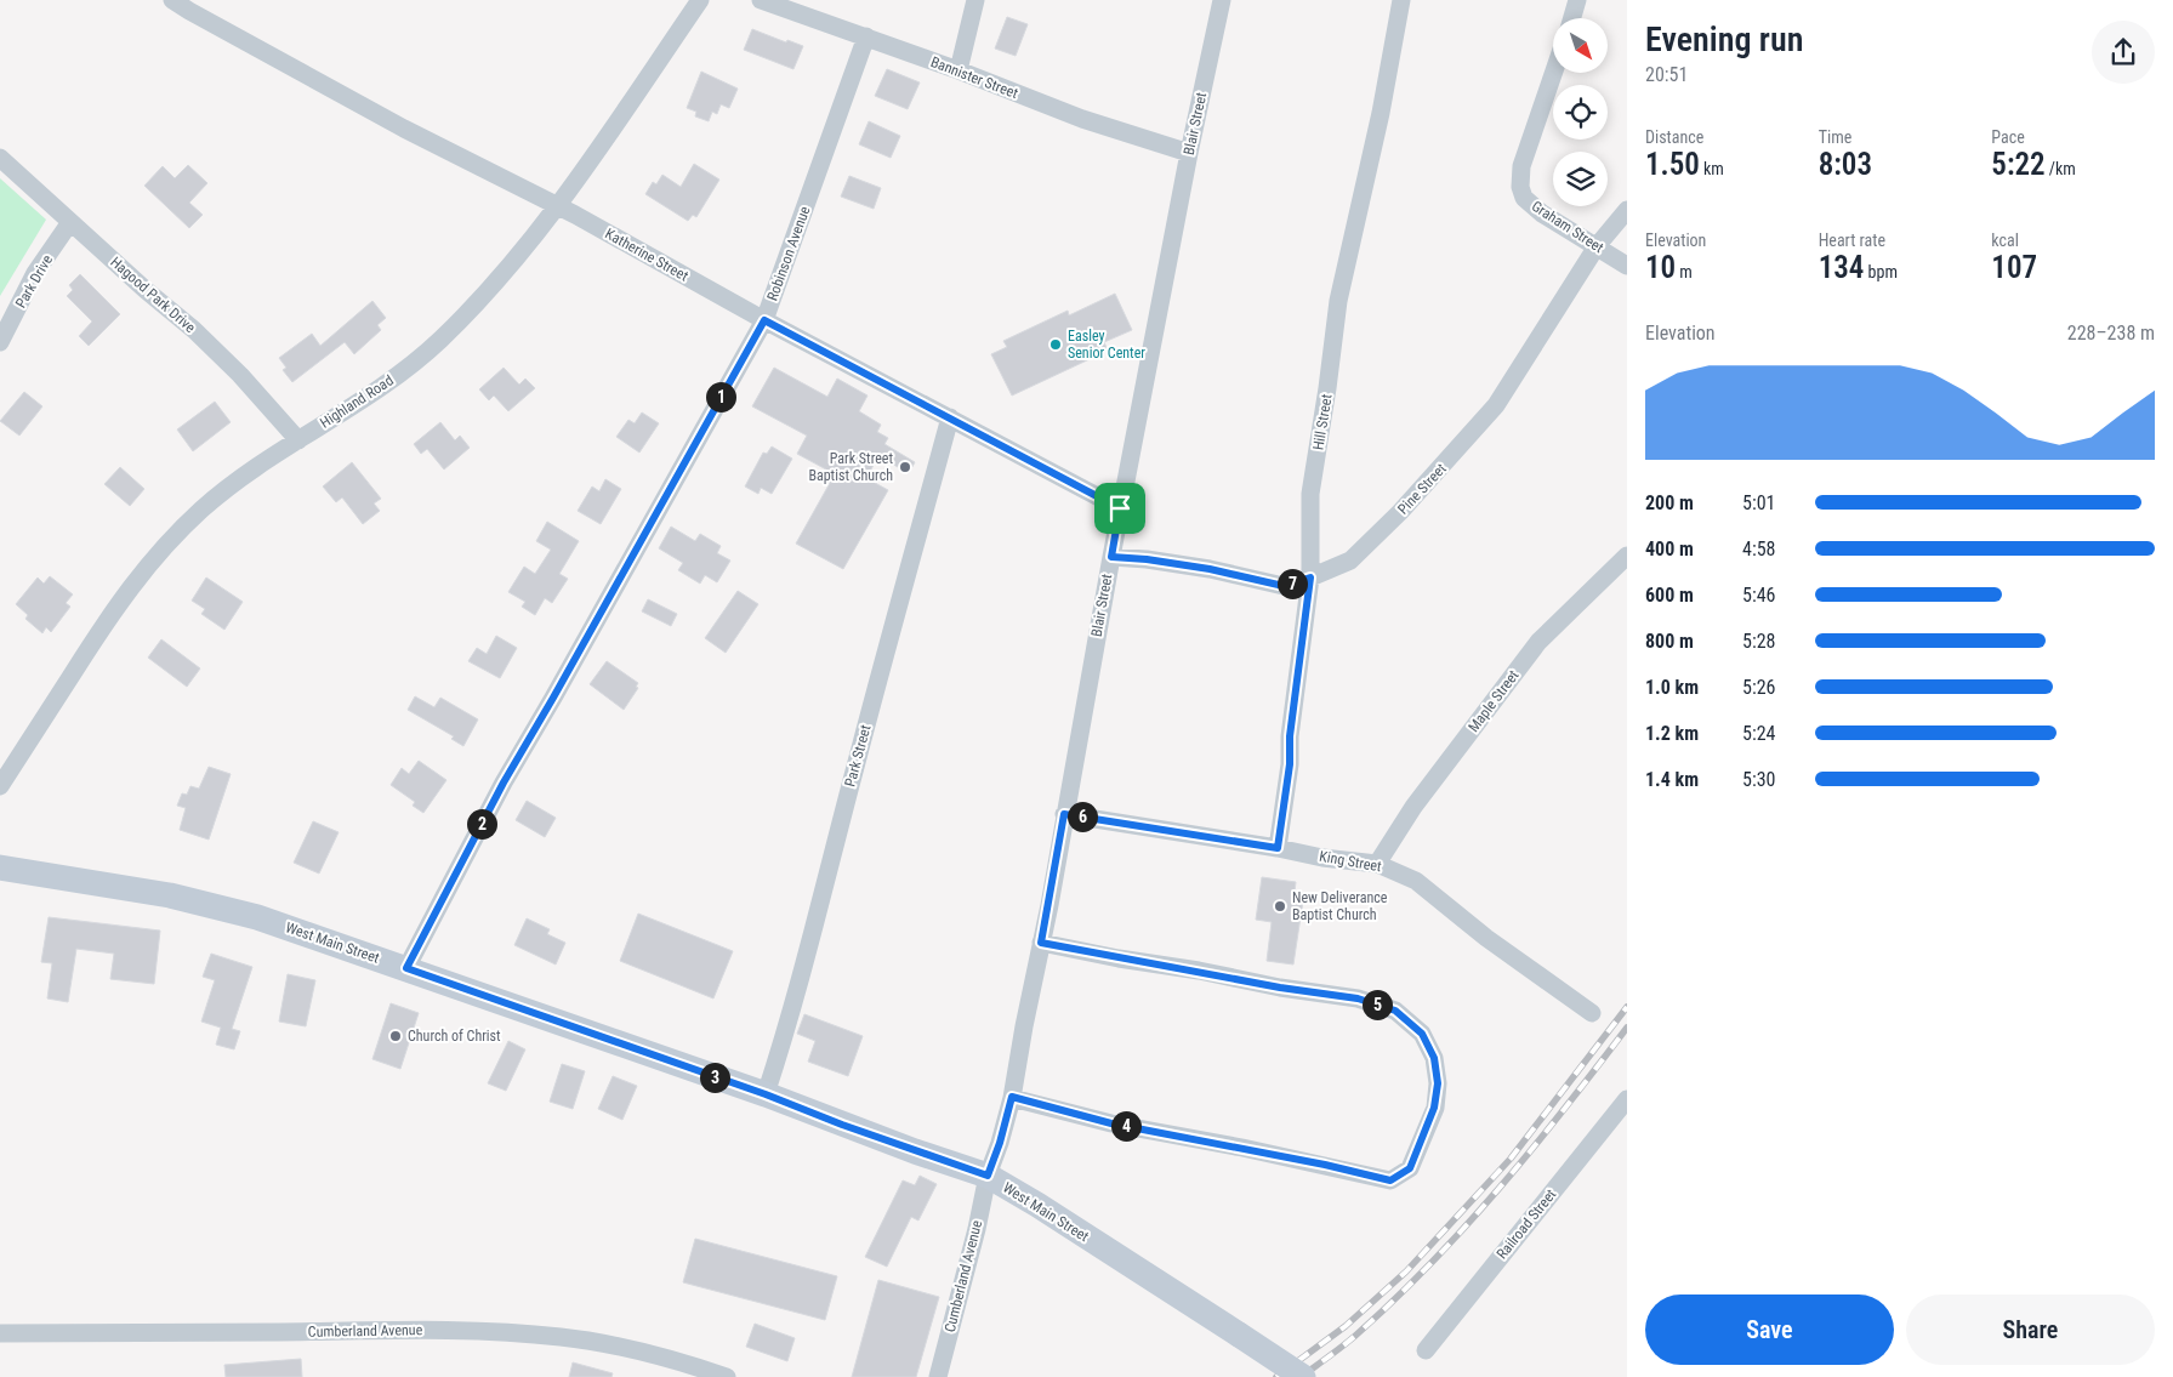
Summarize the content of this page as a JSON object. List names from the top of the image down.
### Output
{
  "streets": {
    "main road": ["West Main Street"],
    "street": [
      "Bannister Street",
      "Blair Street",
      "Graham Street",
      "Robinson Avenue",
      "Katherine Street",
      "Park Drive",
      "Hagood Park Drive",
      "Highland Road",
      "Hill Street",
      "Pine Street",
      "Maple Street",
      "Park Street",
      "King Street",
      "Railroad Street",
      "Cumberland Avenue"
    ]
  },
  "crossings": [
    ["Bannister Street", "Blair Street"],
    ["Bannister Street", "Robinson Avenue"],
    ["Blair Street", "Katherine Street"],
    ["Blair Street", "Pine Street"],
    ["Blair Street", "King Street"],
    ["Blair Street", "West Main Street"],
    ["Blair Street", "Cumberland Avenue"],
    ["Graham Street", "Pine Street"],
    ["Robinson Avenue", "Katherine Street"],
    ["Robinson Avenue", "West Main Street"],
    ["Katherine Street", "Highland Road"],
    ["Katherine Street", "Park Street"],
    ["Park Drive", "Hagood Park Drive"],
    ["Hagood Park Drive", "Highland Road"],
    ["Hill Street", "Pine Street"],
    ["Hill Street", "King Street"],
    ["Maple Street", "King Street"],
    ["Park Street", "West Main Street"],
    ["West Main Street", "Cumberland Avenue"]
  ],
  "places": [
    "Easley Senior Center",
    "Park Street Baptist Church",
    "New Deliverance Baptist Church",
    "Church of Christ"
  ],
  "north": "bottom right",
  "page": {
    "heading": ["Evening run", "20:51"],
    "stats": [
      ["Distance", "1.50 km"],
      ["Time", "8:03"],
      ["Pace", "5:22 /km"],
      ["Elevation", "10 m"],
      ["Heart rate", "134 bpm"],
      ["kcal", "107"]
    ],
    "chart": ["Elevation", "228–238 m"],
    "pins": [
      "1",
      "7",
      "6",
      "2",
      "5",
      "3",
      "4"
    ],
    "list": [
      {
        "name": "200 m",
        "note": "5:01"
      },
      {
        "name": "400 m",
        "note": "4:58"
      },
      {
        "name": "600 m",
        "note": "5:46"
      },
      {
        "name": "800 m",
        "note": "5:28"
      },
      {
        "name": "1.0 km",
        "note": "5:26"
      },
      {
        "name": "1.2 km",
        "note": "5:24"
      },
      {
        "name": "1.4 km",
        "note": "5:30"
      }
    ],
    "buttons": ["Save", "Share"]
  }
}
